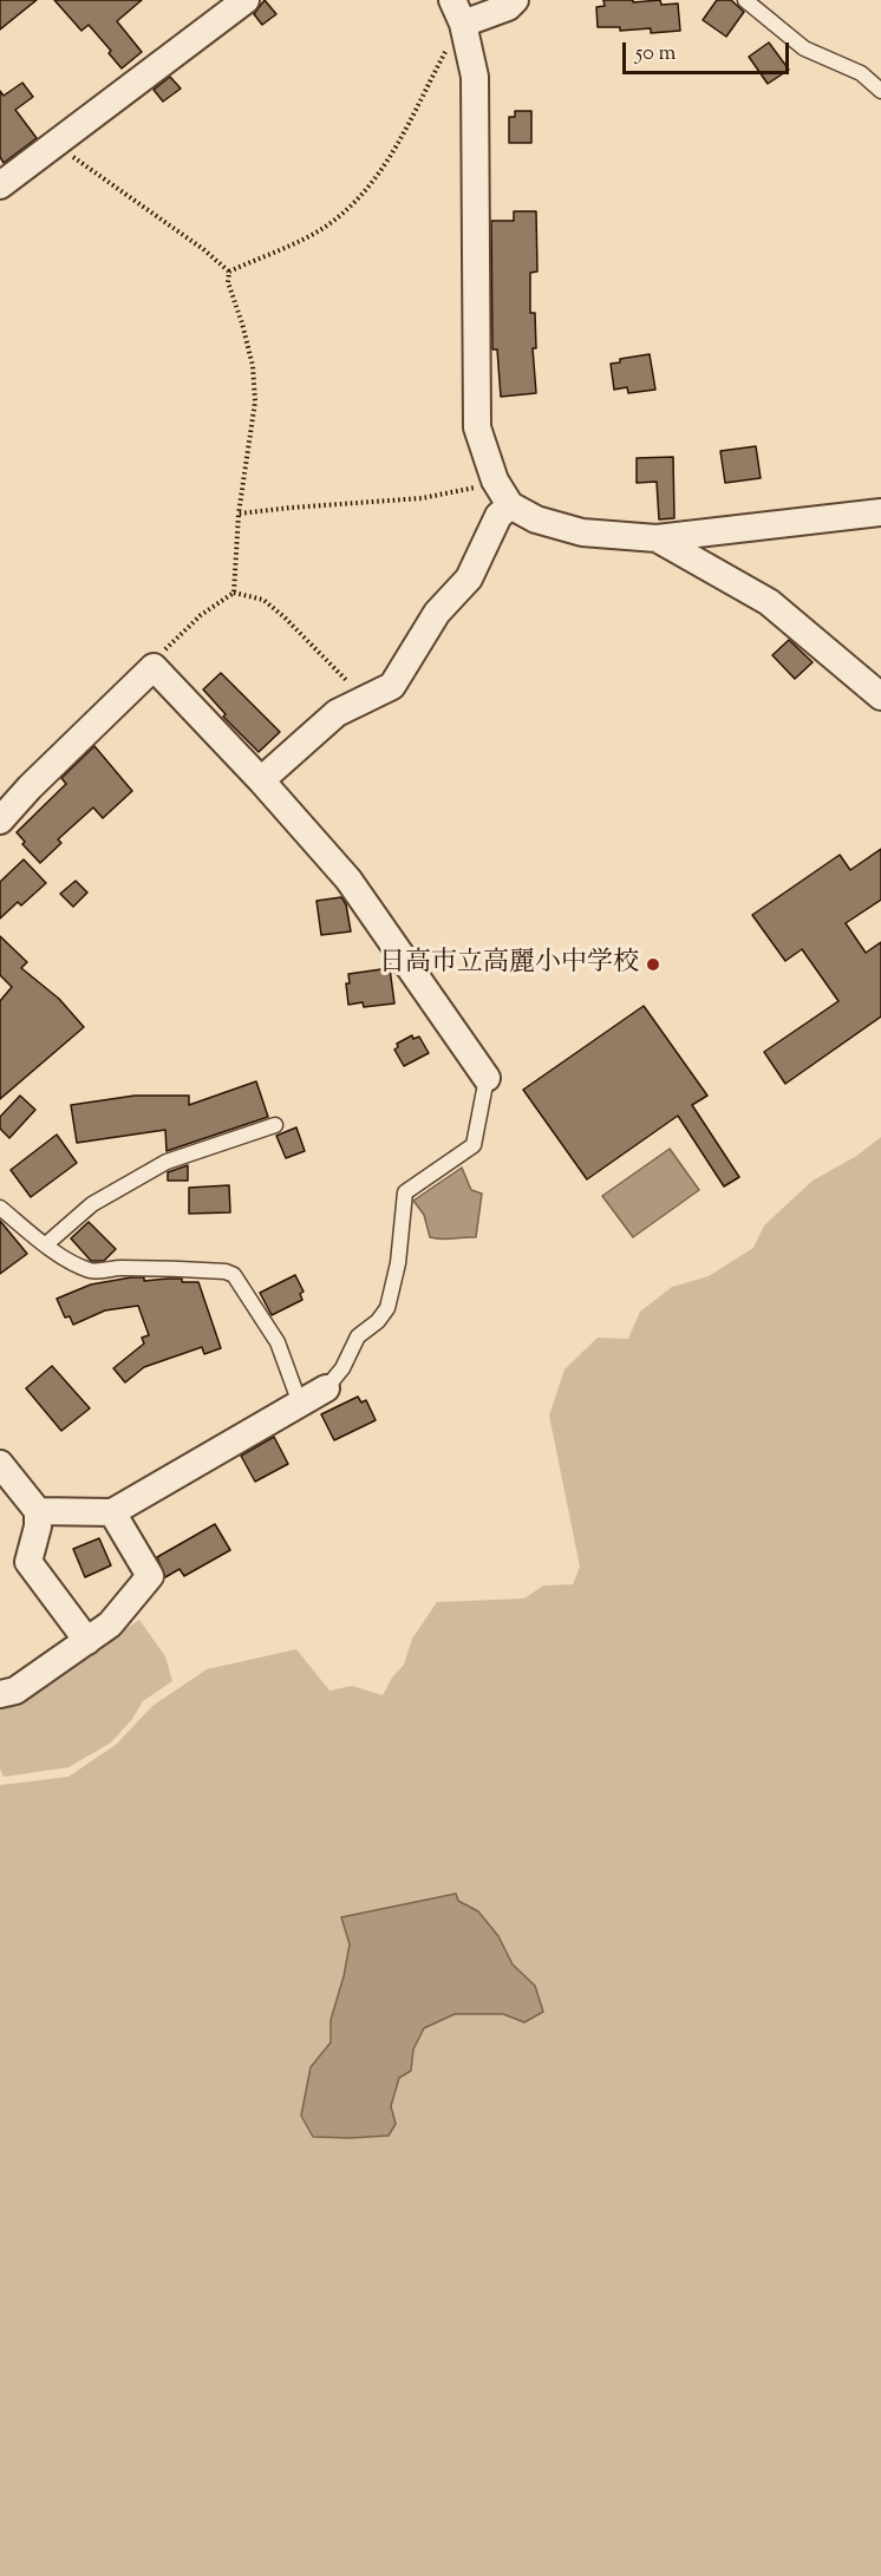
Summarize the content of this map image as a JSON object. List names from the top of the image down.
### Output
{
  "places": ["日高市立高麗小中学校"],
  "scale_bar": "50 m"
}
